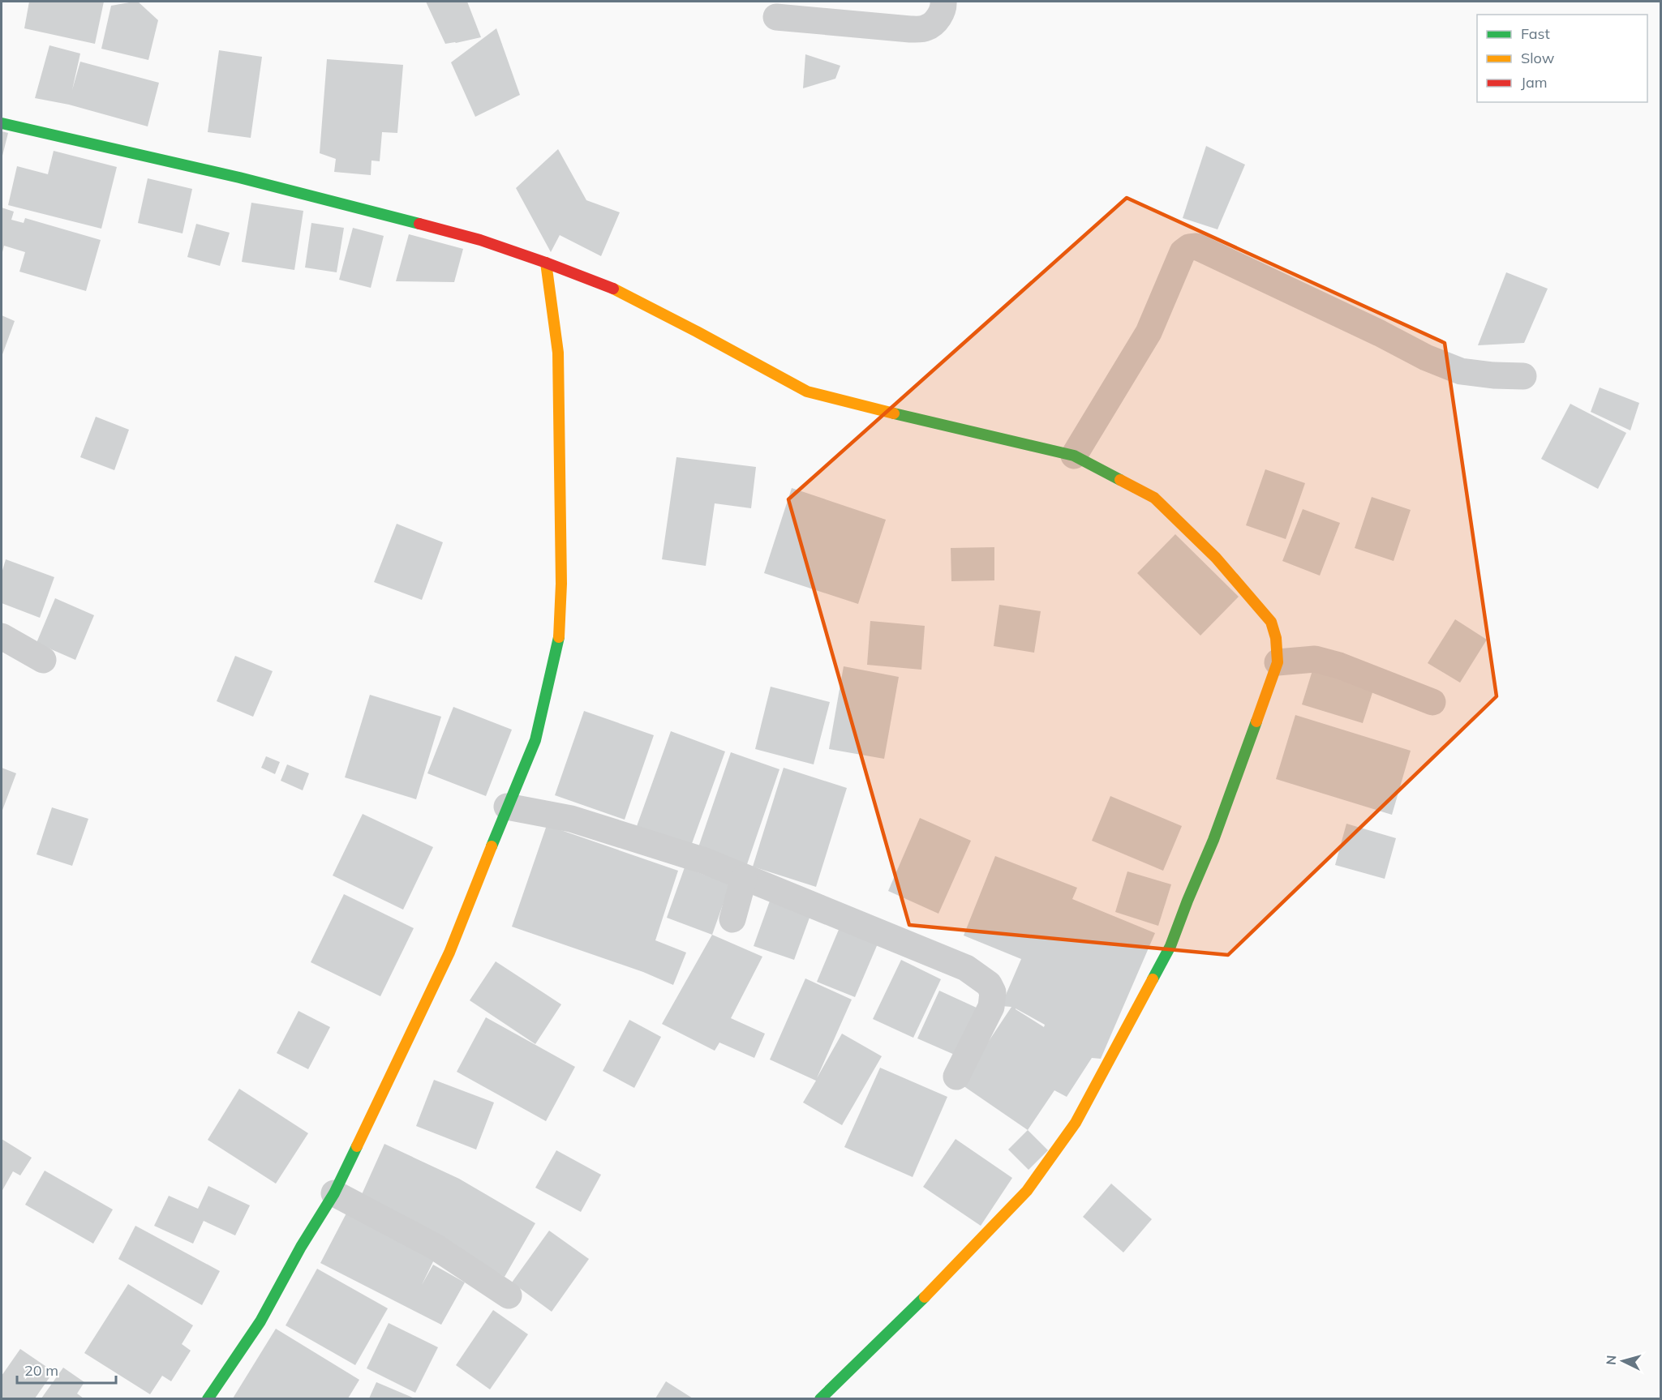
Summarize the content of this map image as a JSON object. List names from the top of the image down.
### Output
{
  "legend": ["Fast", "Slow", "Jam"],
  "scale_bar": "20 m",
  "north": "left"
}
